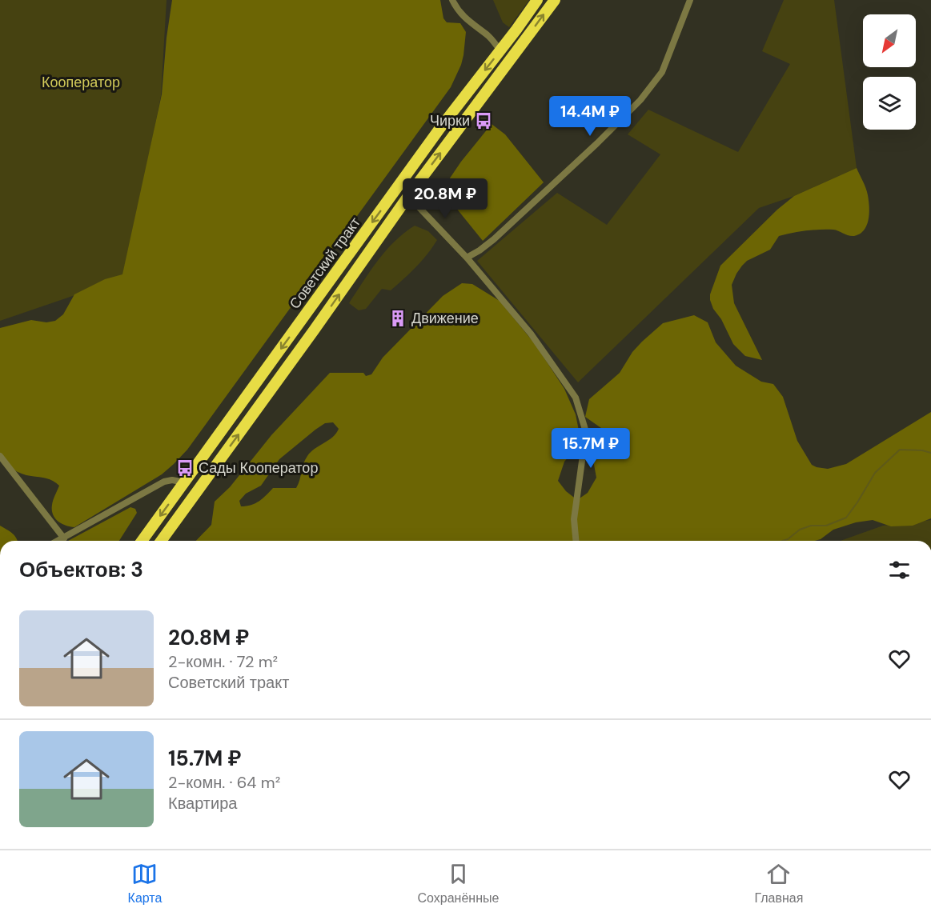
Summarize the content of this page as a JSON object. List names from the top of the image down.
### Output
{
  "streets": {
    "highway": ["Советский тракт"]
  },
  "parks": ["Кооператор"],
  "places": {
    "bus stop": ["Чирки", "Сады Кооператор"],
    "building": ["Движение"]
  },
  "north": "bottom left",
  "page": {
    "price": ["14.4M ₽", "20.8M ₽", "15.7M ₽"],
    "heading": "Объектов: 3",
    "list": [
      {
        "name": "20.8M ₽",
        "note": "2-комн. · 72 m² · Советский тракт"
      },
      {
        "name": "15.7M ₽",
        "note": "2-комн. · 64 m² · Квартира"
      }
    ],
    "tabs": ["Карта", "Сохранённые", "Главная"]
  }
}
